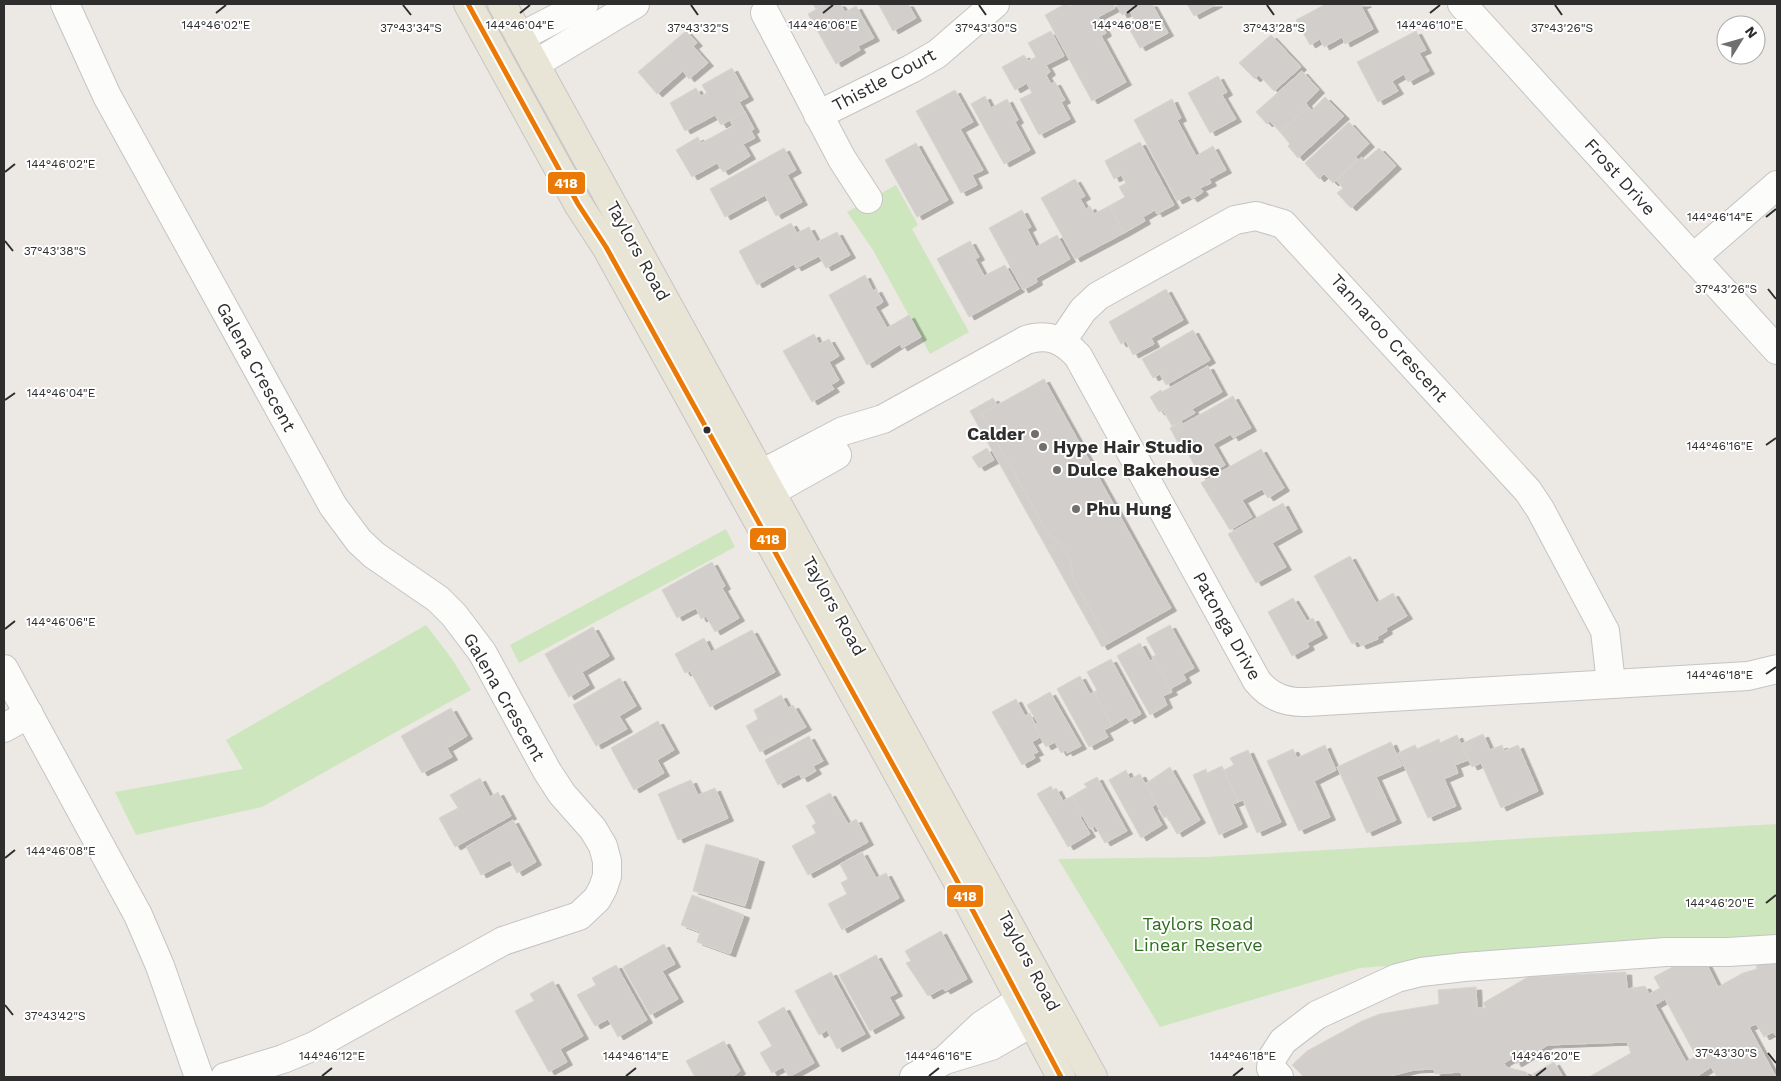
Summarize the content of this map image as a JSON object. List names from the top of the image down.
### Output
{
  "streets": {
    "main road": ["Taylors Road"],
    "street": [
      "Thistle Court",
      "Frost Drive",
      "Tannaroo Crescent",
      "Galena Crescent",
      "Patonga Drive"
    ]
  },
  "crossings": [
    ["Tannaroo Crescent", "Patonga Drive"]
  ],
  "parks": ["Taylors Road Linear Reserve"],
  "places": [
    "Calder",
    "Hype Hair Studio",
    "Dulce Bakehouse",
    "Phu Hung"
  ],
  "lines": ["transit line 418"],
  "north": "top right",
  "coordinates": [
    "144°46'02\"E",
    "144°46'04\"E",
    "144°46'06\"E",
    "144°46'08\"E",
    "144°46'10\"E",
    "37°43'34\"S",
    "37°43'32\"S",
    "37°43'30\"S",
    "37°43'28\"S",
    "37°43'26\"S",
    "144°46'14\"E",
    "37°43'38\"S",
    "144°46'16\"E",
    "144°46'18\"E",
    "144°46'20\"E",
    "37°43'42\"S",
    "144°46'12\"E"
  ]
}
